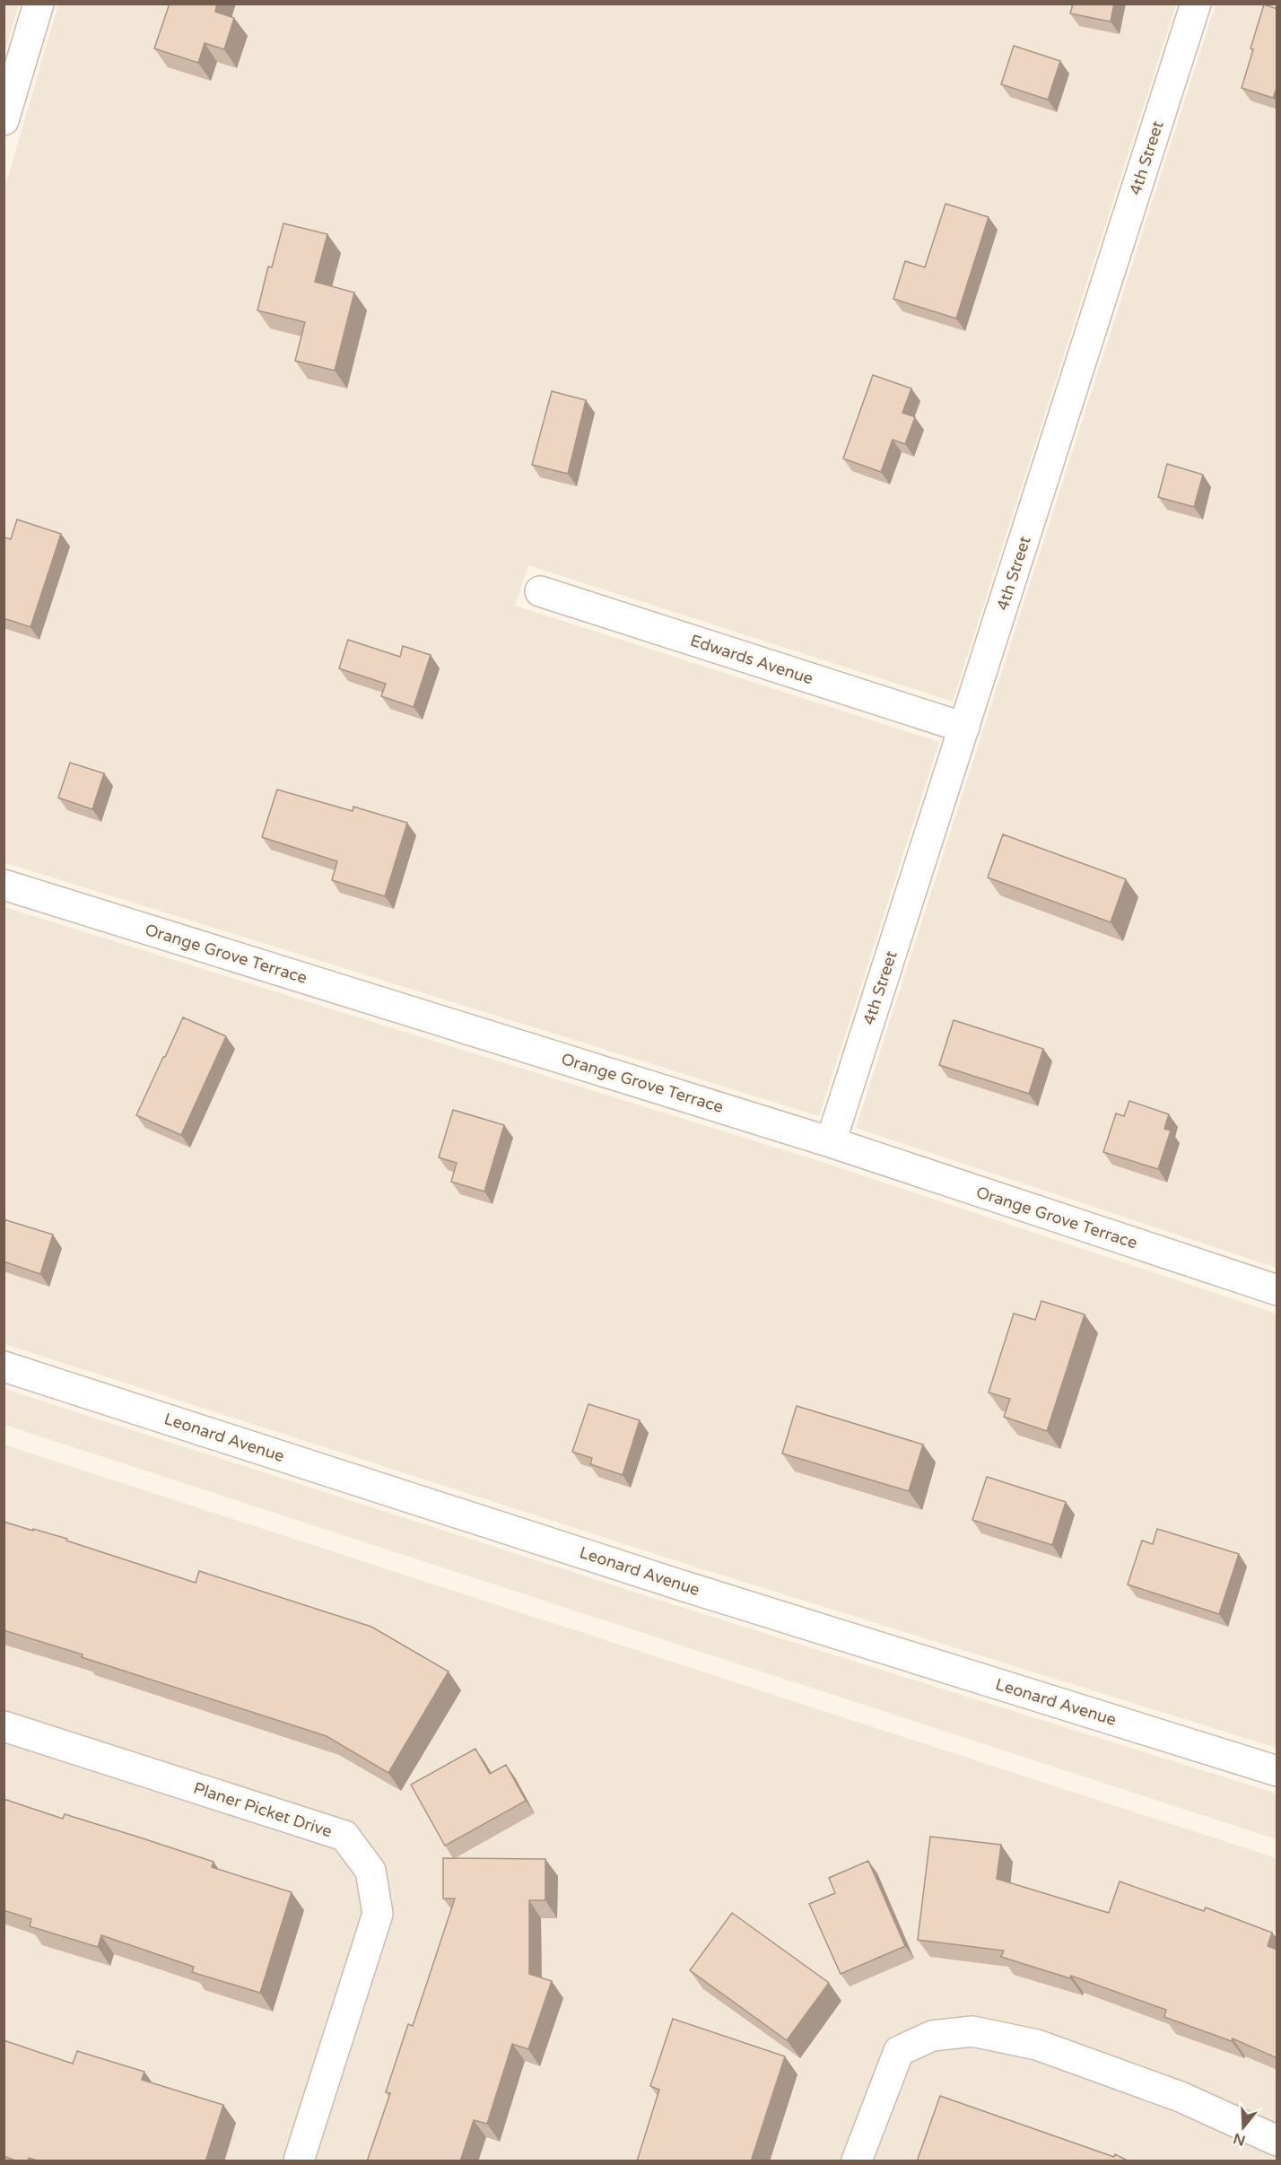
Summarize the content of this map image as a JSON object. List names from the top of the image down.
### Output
{
  "streets": {
    "street": [
      "4th Street",
      "Edwards Avenue",
      "Orange Grove Terrace",
      "Leonard Avenue",
      "Planer Picket Drive"
    ]
  },
  "crossings": [
    ["4th Street", "Edwards Avenue"],
    ["4th Street", "Orange Grove Terrace"]
  ],
  "north": "bottom"
}
